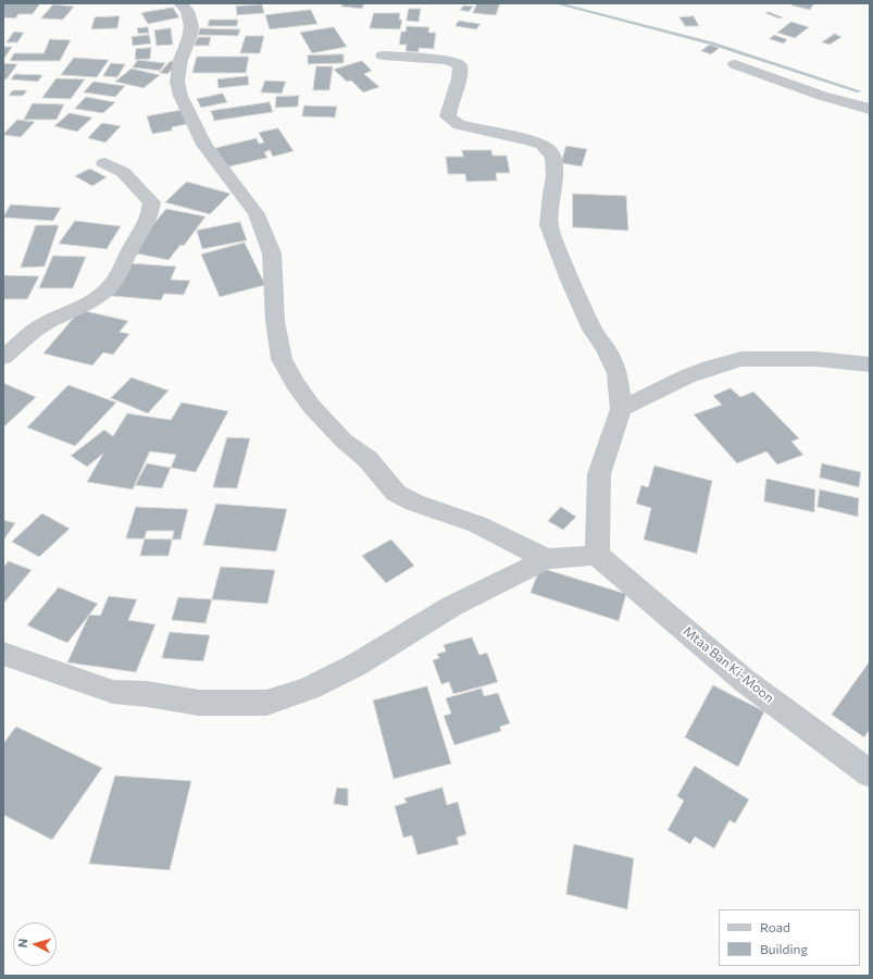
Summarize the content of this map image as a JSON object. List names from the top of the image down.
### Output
{
  "streets": {
    "street": ["Mtaa Ban Ki-Moon"]
  },
  "legend": ["Road", "Building"],
  "north": "left"
}
